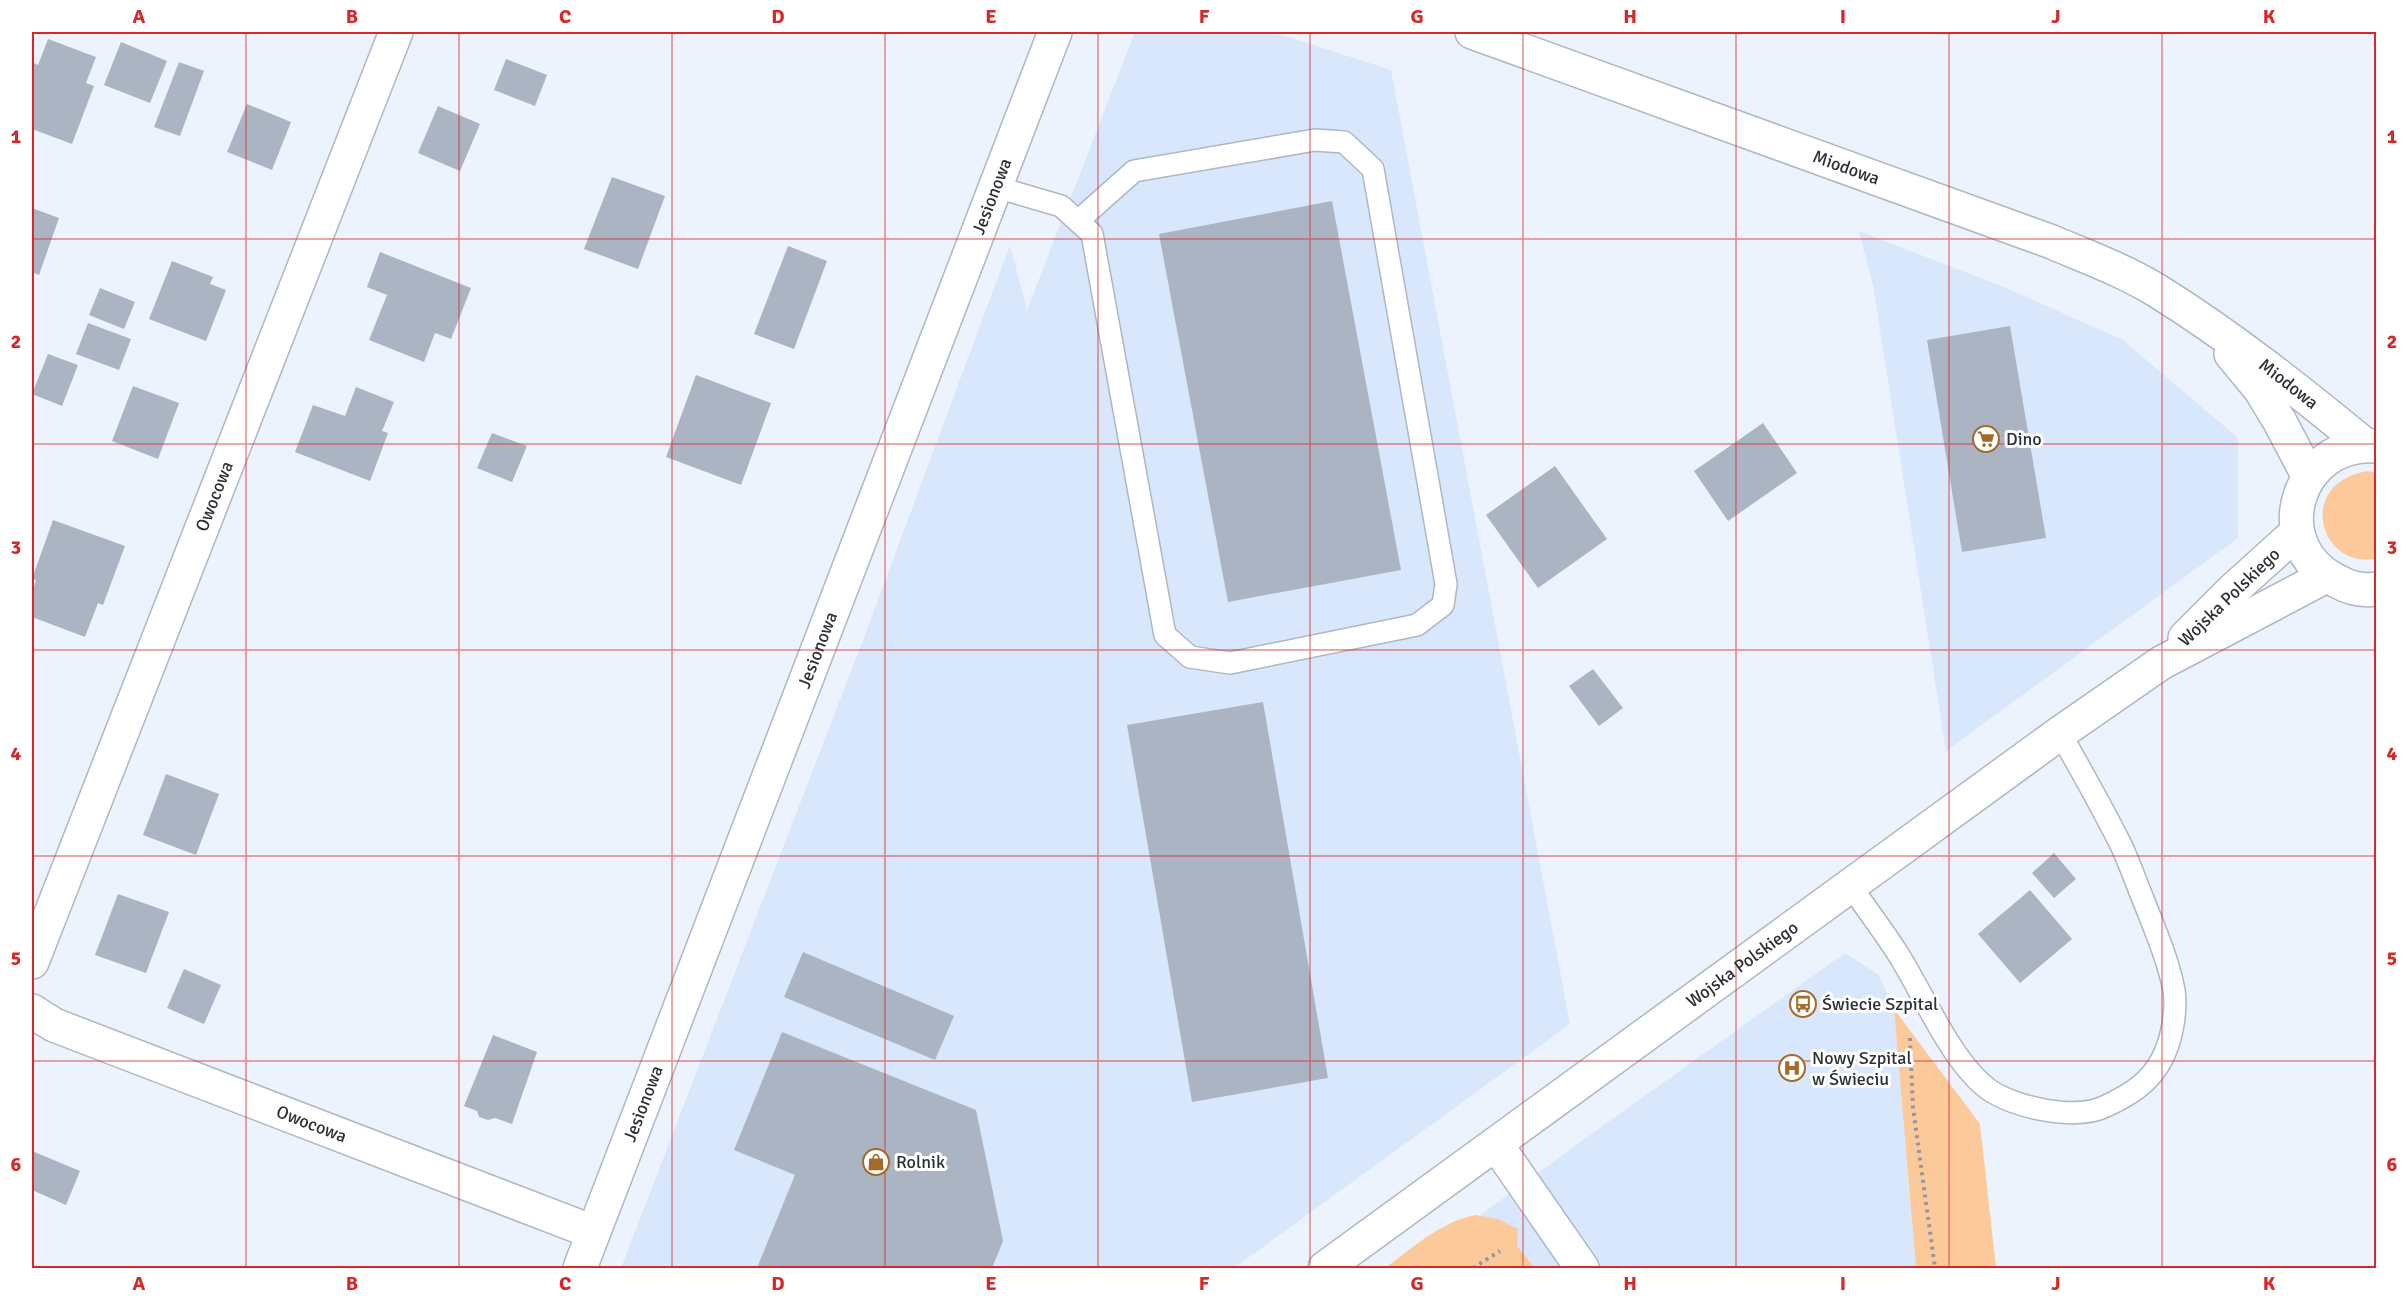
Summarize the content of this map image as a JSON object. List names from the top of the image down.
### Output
{
  "streets": {
    "street": [
      "Miodowa",
      "Jesionowa",
      "Owocowa",
      "Wojska Polskiego"
    ]
  },
  "crossings": [
    ["Jesionowa", "Owocowa"]
  ],
  "places": {
    "supermarket": ["Dino"],
    "bus stop": ["Świecie Szpital"],
    "hospital": ["Nowy Szpital w Świeciu"],
    "shop": ["Rolnik"]
  },
  "grid": {
    "columns": [
      "A",
      "B",
      "C",
      "D",
      "E",
      "F",
      "G",
      "H",
      "I",
      "J",
      "K"
    ],
    "rows": [
      "1",
      "2",
      "3",
      "4",
      "5",
      "6"
    ]
  }
}
